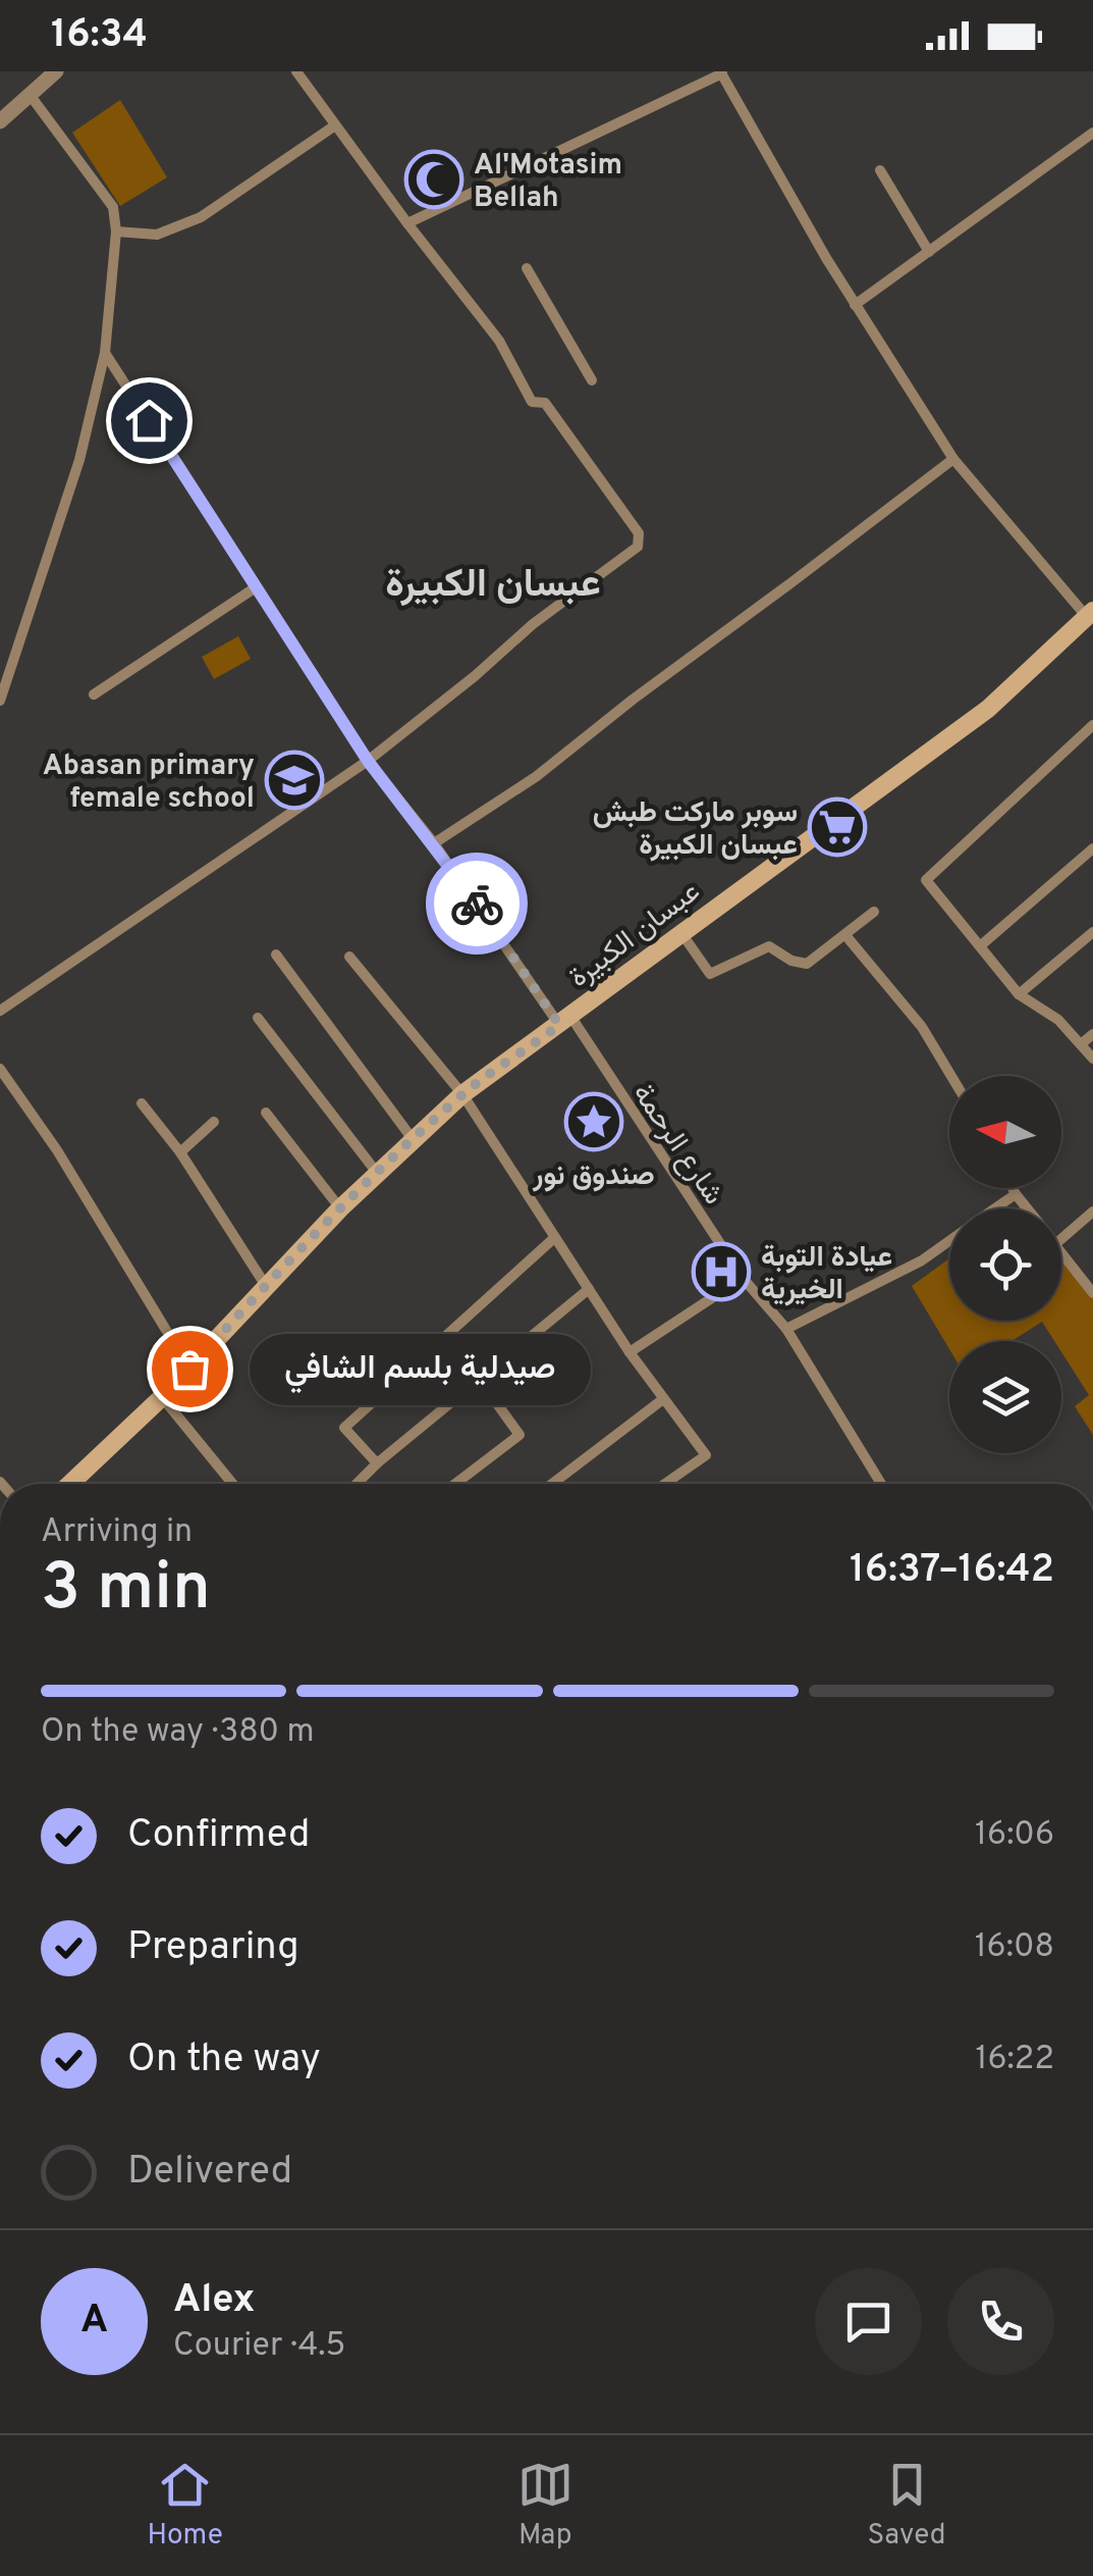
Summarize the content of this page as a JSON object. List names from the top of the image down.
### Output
{
  "streets": {
    "main road": ["عبسان الكبيرة"],
    "street": ["شارع الرحمة"]
  },
  "crossings": [
    ["عبسان الكبيرة", "شارع الرحمة"]
  ],
  "districts": ["عبسان الكبيرة"],
  "places": {
    "mosque": ["Al'Motasim Bellah"],
    "school or university": ["Abasan primary female school"],
    "supermarket": ["سوبر ماركت طبش عبسان الكبيرة"],
    "place": ["صندوق نور"],
    "hospital": ["عيادة التوبة الخيرية"],
    "other": ["صيدلية بلسم الشافي"]
  },
  "north": "left",
  "page": {
    "status": "16:34",
    "bubble": "صيدلية بلسم الشافي",
    "heading": ["3 min", "Arriving in", "16:37–16:42"],
    "panel": ["Alex", "Courier · 4.5"],
    "bar": "On the way · 380 m",
    "list": [
      ["Confirmed", "16:06"],
      ["Preparing", "16:08"],
      ["On the way", "16:22"],
      "Delivered"
    ],
    "round": "A",
    "tabs": ["Home", "Map", "Saved"]
  }
}
